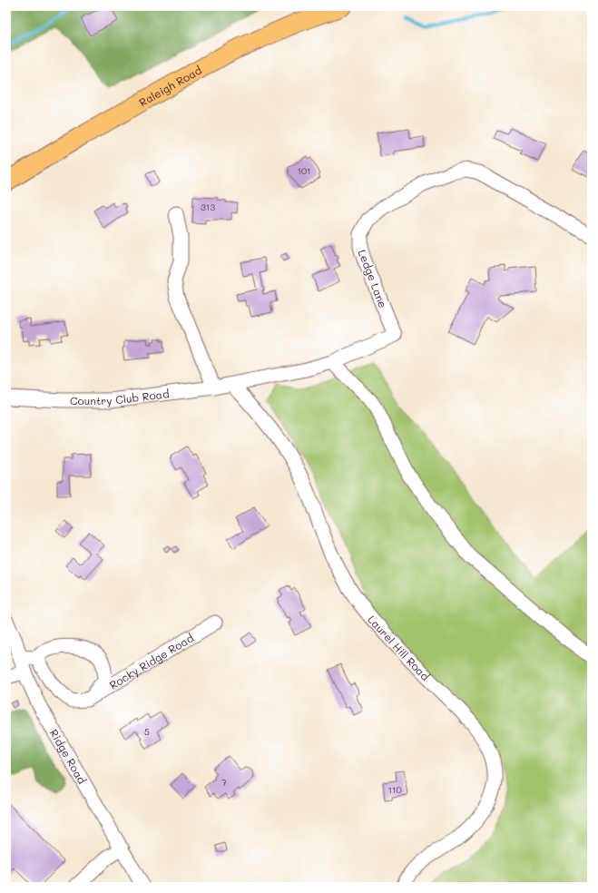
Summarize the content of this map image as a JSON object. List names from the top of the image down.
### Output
{
  "streets": {
    "main road": ["Raleigh Road"],
    "street": [
      "Ledge Lane",
      "Country Club Road",
      "Laurel Hill Road",
      "Rocky Ridge Road",
      "Ridge Road"
    ]
  },
  "crossings": [
    ["Ledge Lane", "Country Club Road"],
    ["Ledge Lane", "Laurel Hill Road"],
    ["Country Club Road", "Laurel Hill Road"]
  ],
  "house_numbers": [
    "101",
    "313",
    "5",
    "7",
    "110"
  ]
}
